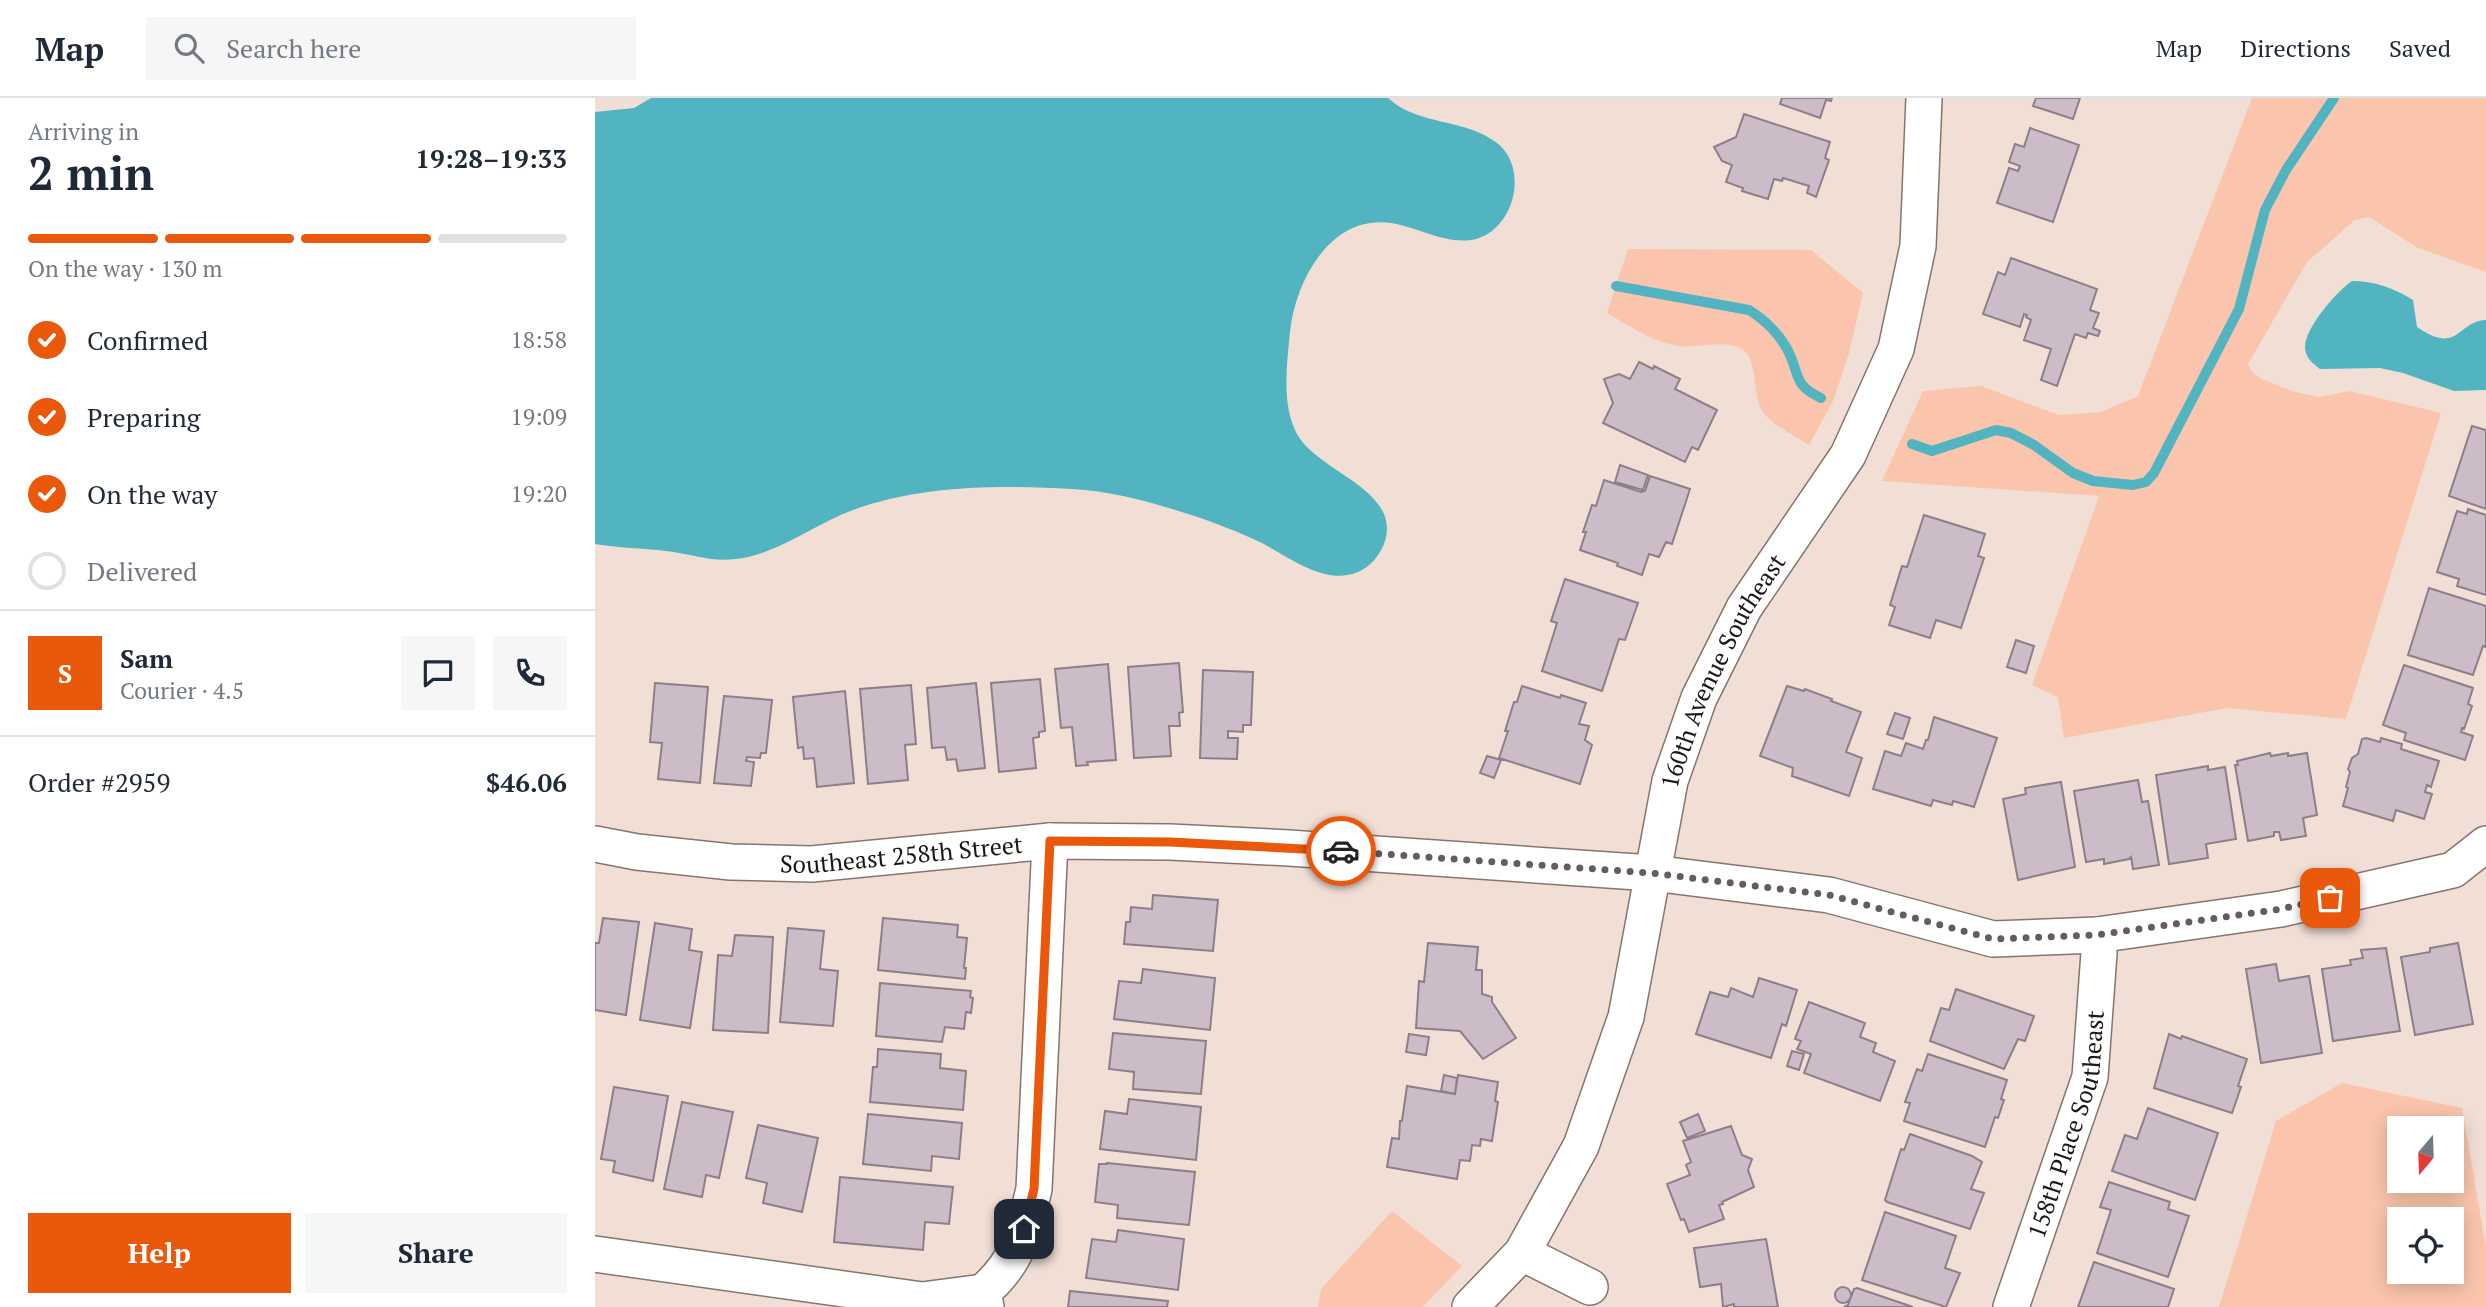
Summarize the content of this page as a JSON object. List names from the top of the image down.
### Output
{
  "streets": {
    "street": ["160th Avenue Southeast", "Southeast 258th Street", "158th Place Southeast"]
  },
  "crossings": [
    ["160th Avenue Southeast", "Southeast 258th Street"],
    ["Southeast 258th Street", "158th Place Southeast"]
  ],
  "north": "bottom",
  "page": {
    "header": "Map",
    "search": "Search here",
    "nav": ["Map", "Directions", "Saved"],
    "heading": ["2 min", "Arriving in", "19:28–19:33"],
    "panel": [
      "Sam",
      "Courier · 4.5",
      "Order #2959",
      "$46.06"
    ],
    "bar": "On the way · 130 m",
    "list": [
      ["Confirmed", "18:58"],
      ["Preparing", "19:09"],
      ["On the way", "19:20"],
      "Delivered"
    ],
    "round": "S",
    "buttons": ["Help", "Share"]
  }
}
